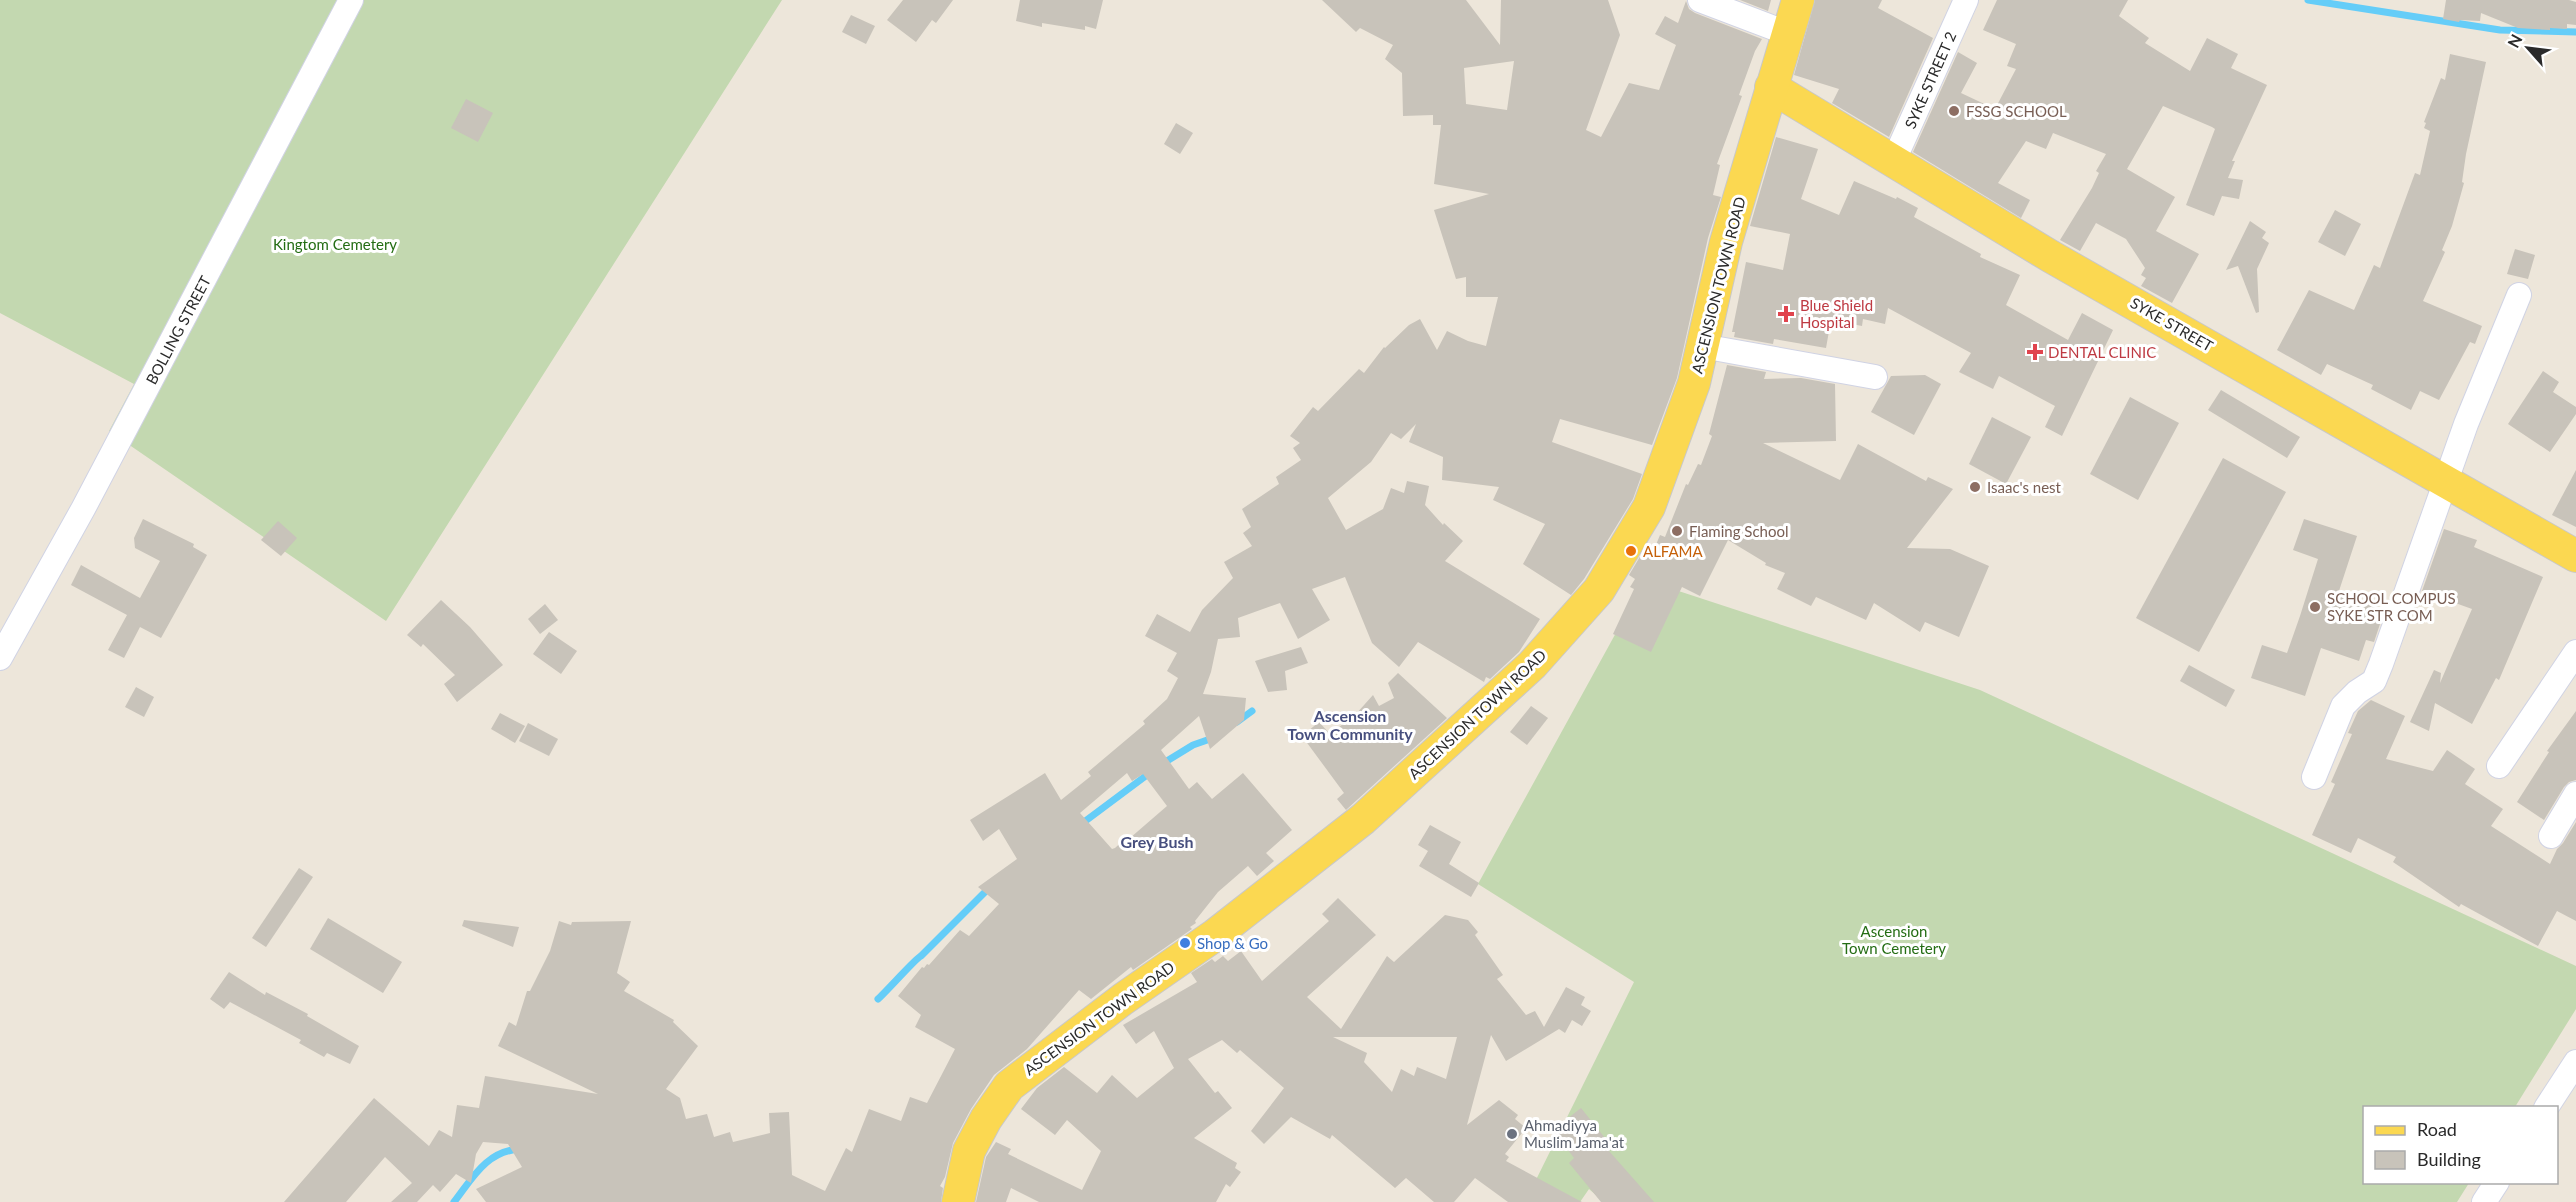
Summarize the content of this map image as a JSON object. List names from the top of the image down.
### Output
{
  "streets": {
    "main road": ["ASCENSION TOWN ROAD", "SYKE STREET"],
    "street": ["SYKE STREET 2", "BOLLING STREET"]
  },
  "crossings": [
    ["SYKE STREET 2", "SYKE STREET"],
    ["ASCENSION TOWN ROAD", "SYKE STREET"]
  ],
  "districts": ["Ascension Town Community", "Grey Bush"],
  "parks": ["Kingtom Cemetery", "Ascension Town Cemetery"],
  "places": {
    "other": [
      "FSSG SCHOOL",
      "Isaac's nest",
      "Flaming School",
      "ALFAMA",
      "SCHOOL COMPUS SYKE STR COM",
      "Shop & Go",
      "Ahmadiyya Muslim Jama'at"
    ],
    "health": ["Blue Shield Hospital", "DENTAL CLINIC"]
  },
  "legend": ["Road", "Building"],
  "north": "top left"
}
